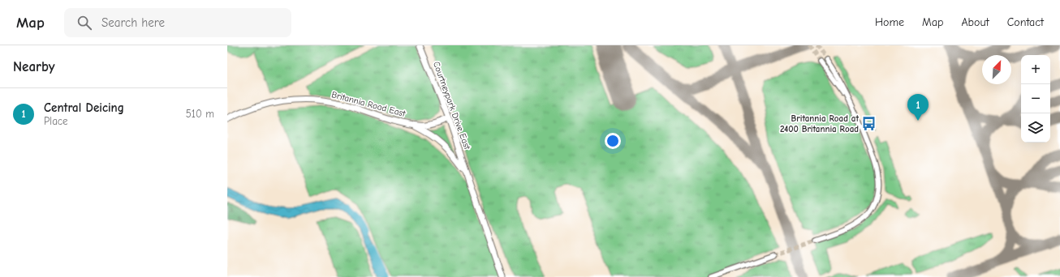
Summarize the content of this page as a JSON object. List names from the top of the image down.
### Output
{
  "streets": {
    "street": ["Britannia Road East", "Courtneypark Drive East"]
  },
  "crossings": [
    ["Britannia Road East", "Courtneypark Drive East"]
  ],
  "places": {
    "bus stop": ["Britannia Road at 2400 Britannia Road"]
  },
  "north": "top right",
  "page": {
    "header": "Map",
    "search": "Search here",
    "nav": [
      "Home",
      "Map",
      "About",
      "Contact"
    ],
    "heading": "Nearby",
    "map_buttons": ["+", "−"],
    "list": [
      {
        "mark": "1",
        "name": "Central Deicing",
        "note": "Place",
        "value": "510 m"
      }
    ],
    "pins": "1"
  }
}
